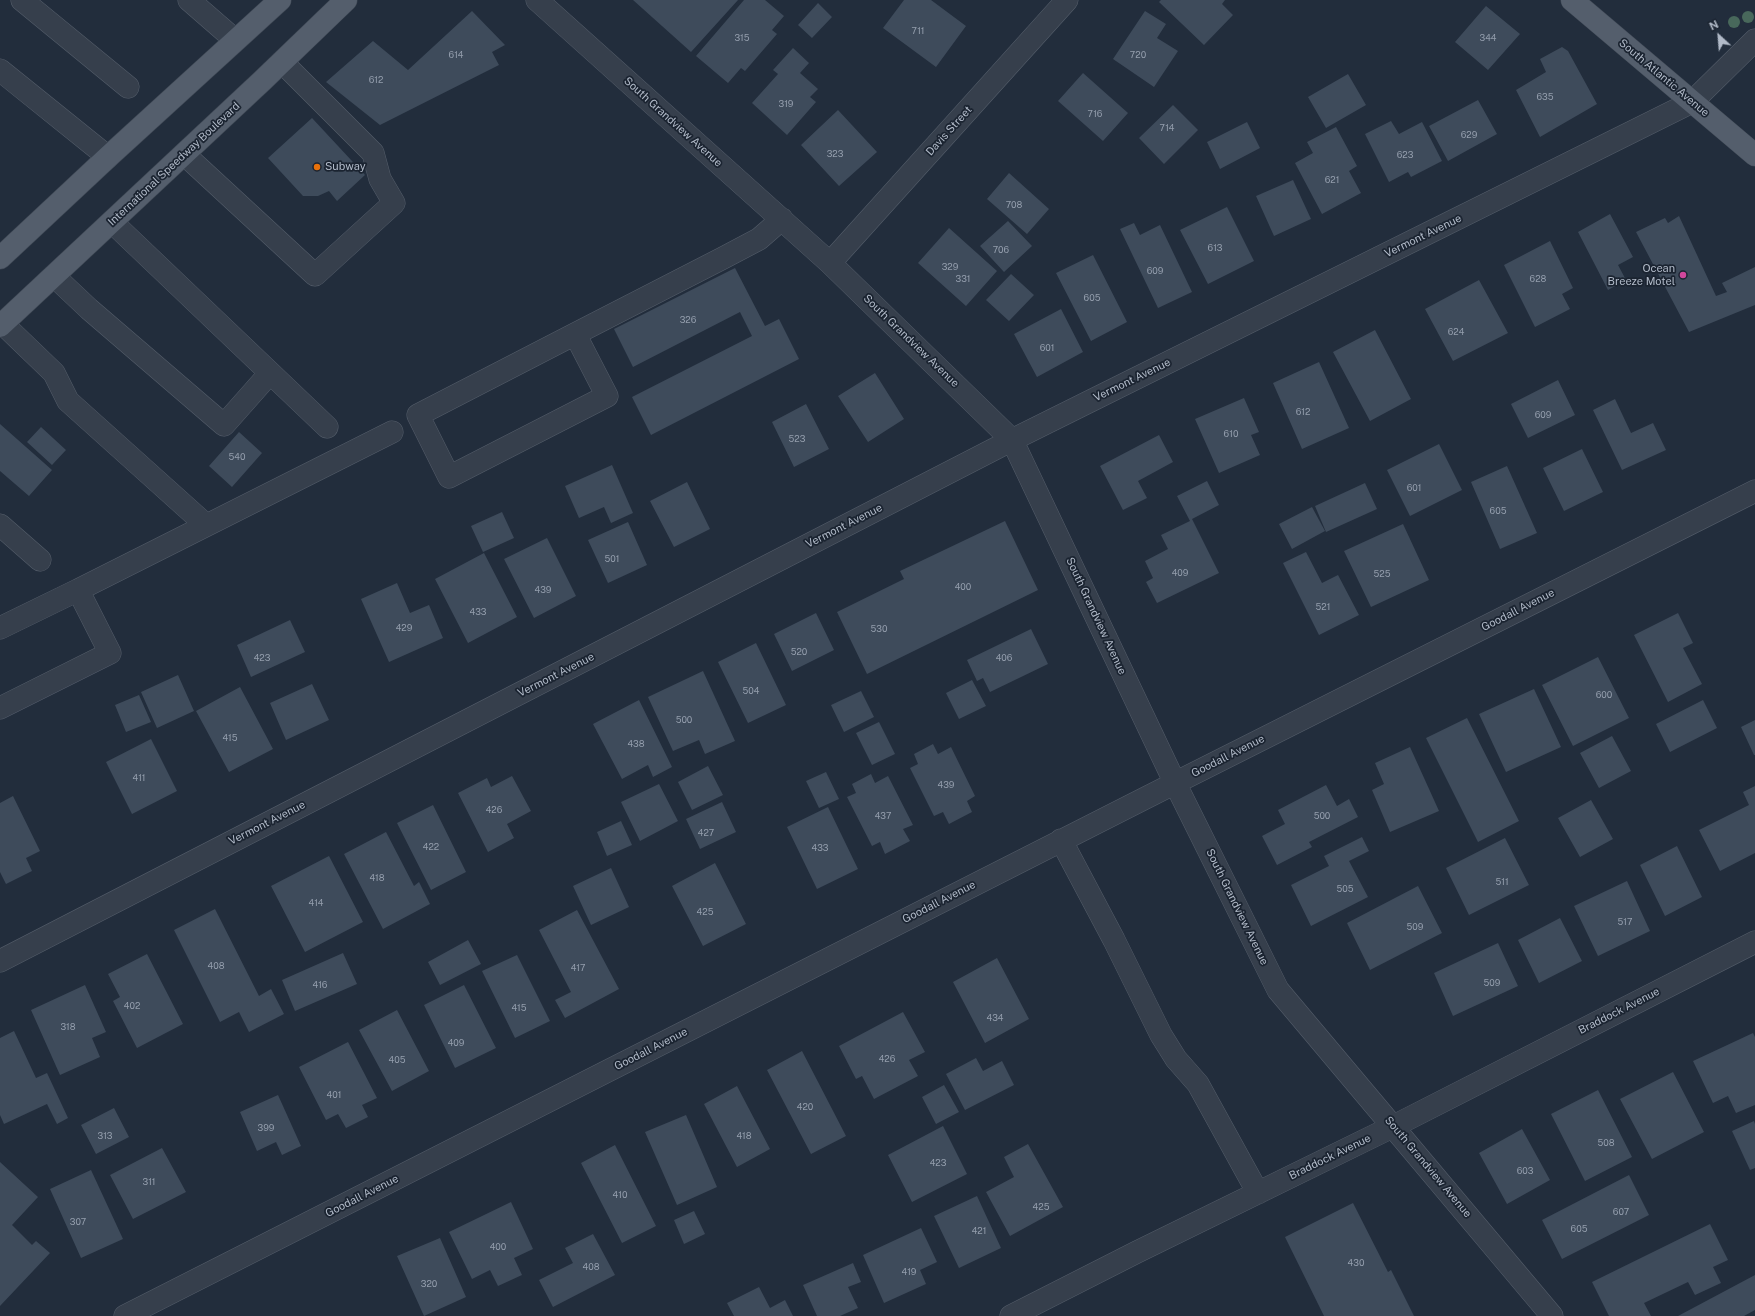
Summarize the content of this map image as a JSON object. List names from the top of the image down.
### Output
{
  "streets": {
    "main road": ["South Atlantic Avenue", "International Speedway Boulevard"],
    "street": [
      "South Grandview Avenue",
      "Davis Street",
      "Vermont Avenue",
      "Goodall Avenue",
      "Braddock Avenue"
    ]
  },
  "crossings": [
    ["South Atlantic Avenue", "Vermont Avenue"],
    ["South Grandview Avenue", "Davis Street"],
    ["South Grandview Avenue", "Vermont Avenue"],
    ["South Grandview Avenue", "Goodall Avenue"],
    ["South Grandview Avenue", "Braddock Avenue"]
  ],
  "places": ["Subway", "Ocean Breeze Motel"],
  "house_numbers": [
    "711",
    "315",
    "344",
    "614",
    "720",
    "612",
    "635",
    "319",
    "716",
    "714",
    "629",
    "323",
    "623",
    "621",
    "708",
    "613",
    "706",
    "329",
    "609",
    "331",
    "628",
    "605",
    "326",
    "624",
    "601",
    "612",
    "609",
    "610",
    "523",
    "540",
    "601",
    "605",
    "501",
    "409",
    "525",
    "400",
    "439",
    "521",
    "433",
    "429",
    "530",
    "520",
    "423",
    "406",
    "504",
    "600",
    "500",
    "415",
    "438",
    "411",
    "439",
    "426",
    "437",
    "500",
    "427",
    "422",
    "433",
    "418",
    "511",
    "505",
    "414",
    "425",
    "517",
    "509",
    "408",
    "417",
    "509",
    "416",
    "402",
    "415",
    "434",
    "318",
    "409",
    "426",
    "405",
    "401",
    "420",
    "399",
    "313",
    "418",
    "508",
    "423",
    "603",
    "311",
    "410",
    "425",
    "607",
    "307",
    "605",
    "421",
    "400",
    "430",
    "408",
    "419",
    "320"
  ],
  "north": "top left"
}
